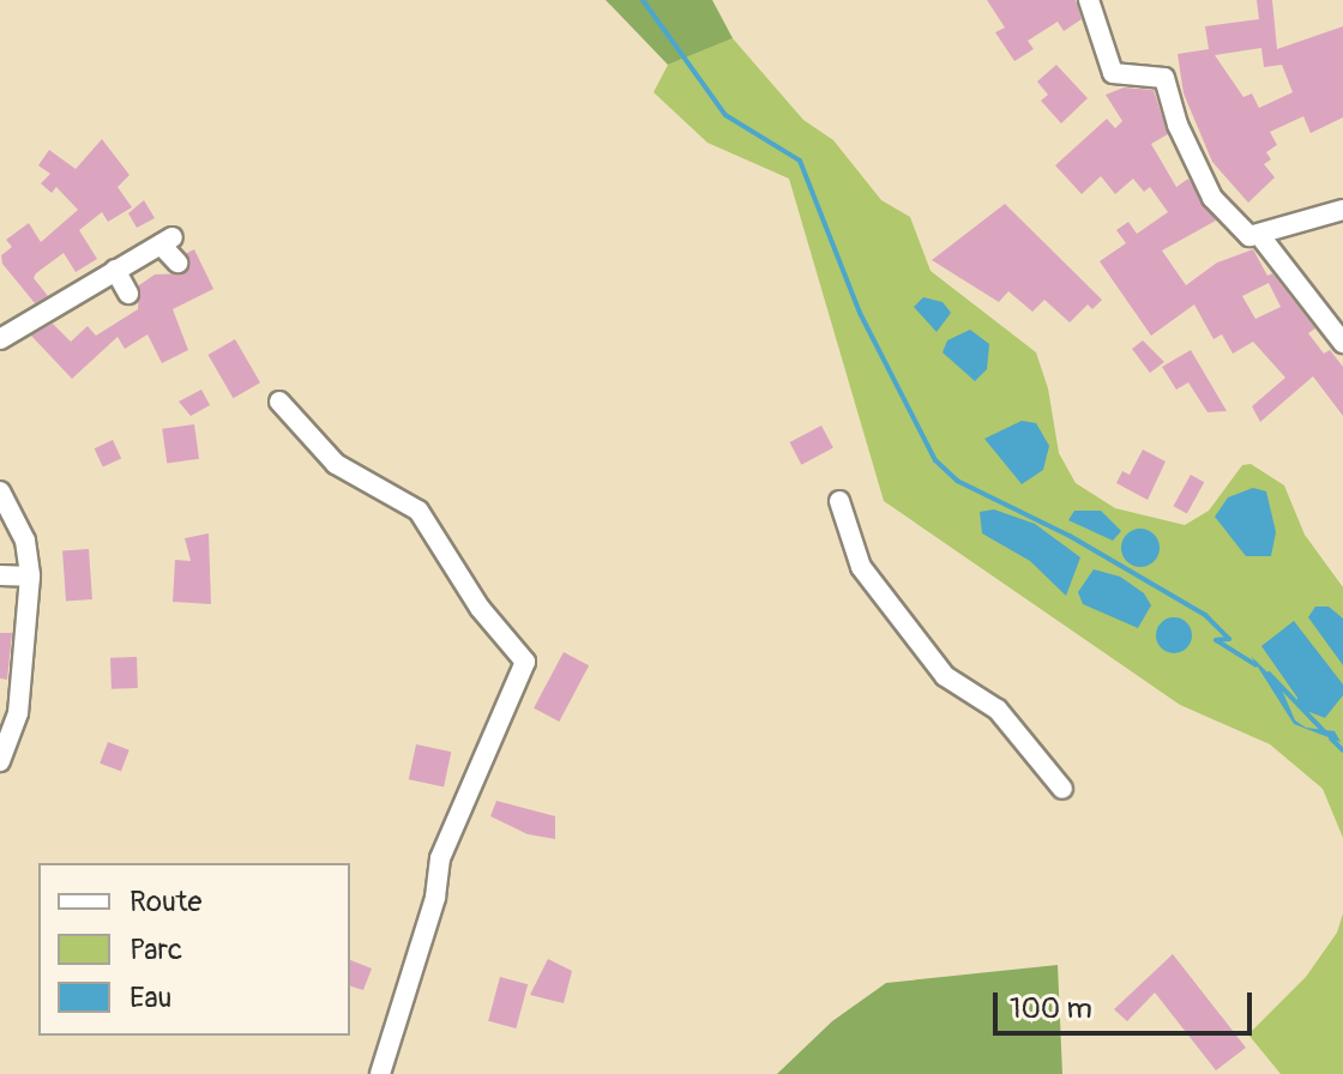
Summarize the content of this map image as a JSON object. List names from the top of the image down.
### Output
{
  "legend": ["Route", "Parc", "Eau"],
  "scale_bar": "100 m"
}
